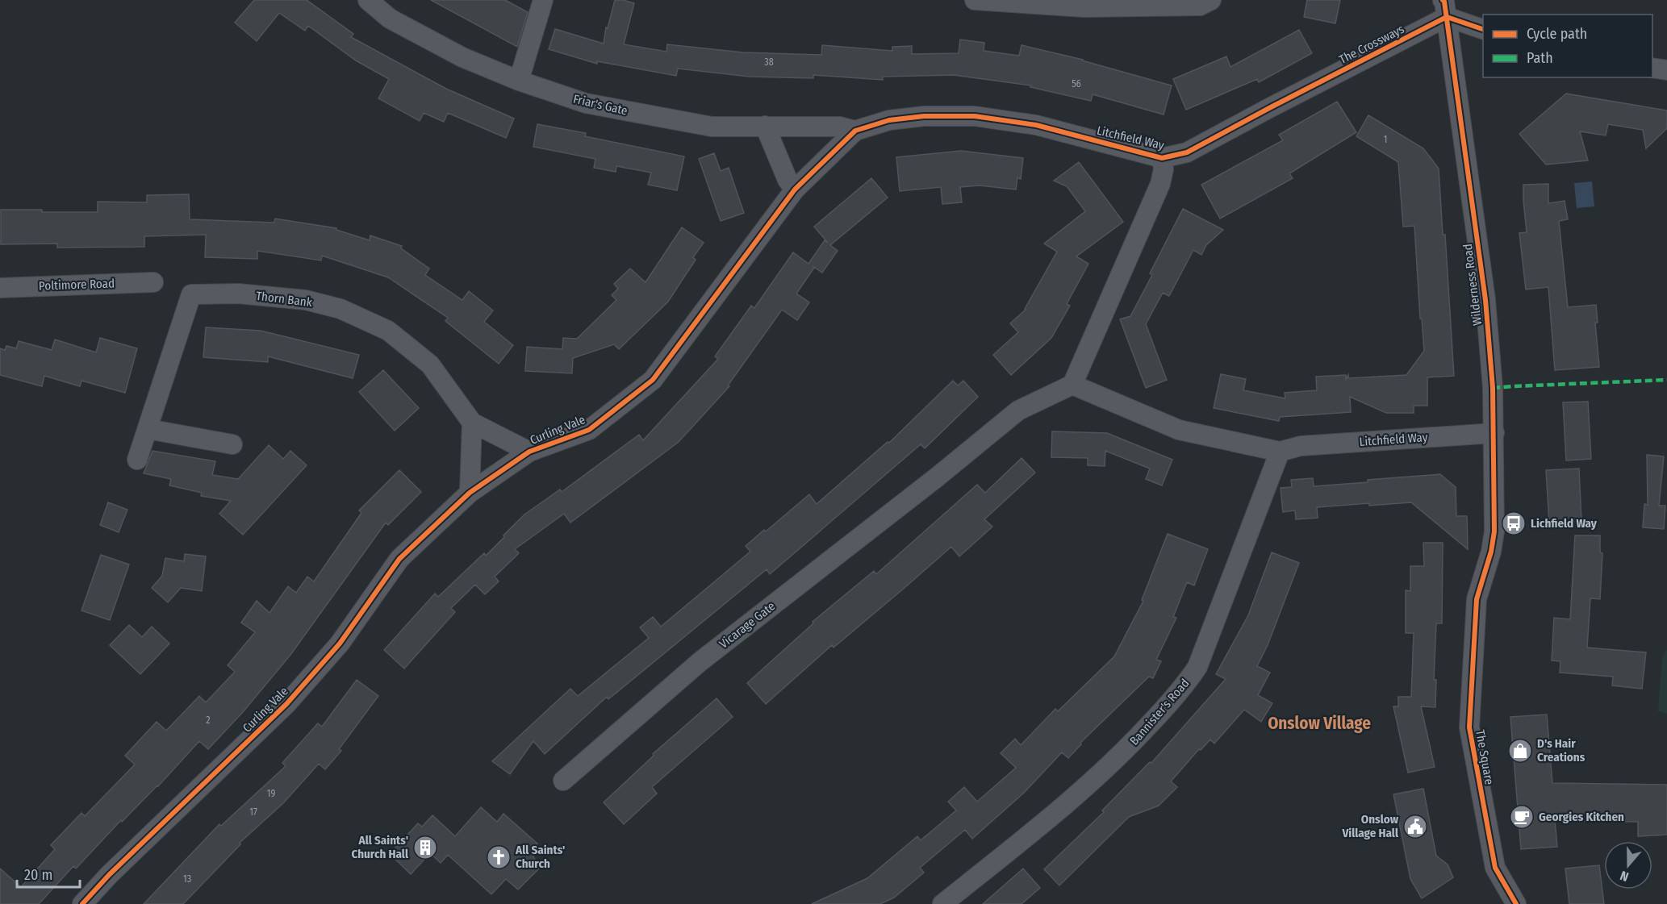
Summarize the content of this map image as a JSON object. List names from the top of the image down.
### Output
{
  "streets": {
    "street": [
      "The Crossways",
      "Friar's Gate",
      "Litchfield Way",
      "Poltimore Road",
      "Wilderness Road",
      "Thorn Bank",
      "Curling Vale",
      "Vicarage Gate",
      "Bannister's Road",
      "The Square"
    ]
  },
  "crossings": [
    ["The Crossways", "Litchfield Way"],
    ["The Crossways", "Wilderness Road"],
    ["Friar's Gate", "Curling Vale"],
    ["Litchfield Way", "Wilderness Road"],
    ["Litchfield Way", "Curling Vale"],
    ["Litchfield Way", "Vicarage Gate"],
    ["Litchfield Way", "Bannister's Road"],
    ["Wilderness Road", "The Square"],
    ["Thorn Bank", "Curling Vale"]
  ],
  "districts": ["Onslow Village"],
  "places": {
    "bus stop": ["Lichfield Way"],
    "shop": ["D's Hair Creations"],
    "cafe": ["Georgies Kitchen"],
    "public building": ["Onslow Village Hall"],
    "building": ["All Saints' Church Hall"],
    "church": ["All Saints' Church"]
  },
  "house_numbers": [
    "38",
    "56",
    "1",
    "2",
    "19",
    "17",
    "13"
  ],
  "legend": ["Cycle path", "Path"],
  "scale_bar": "20 m",
  "north": "bottom"
}
